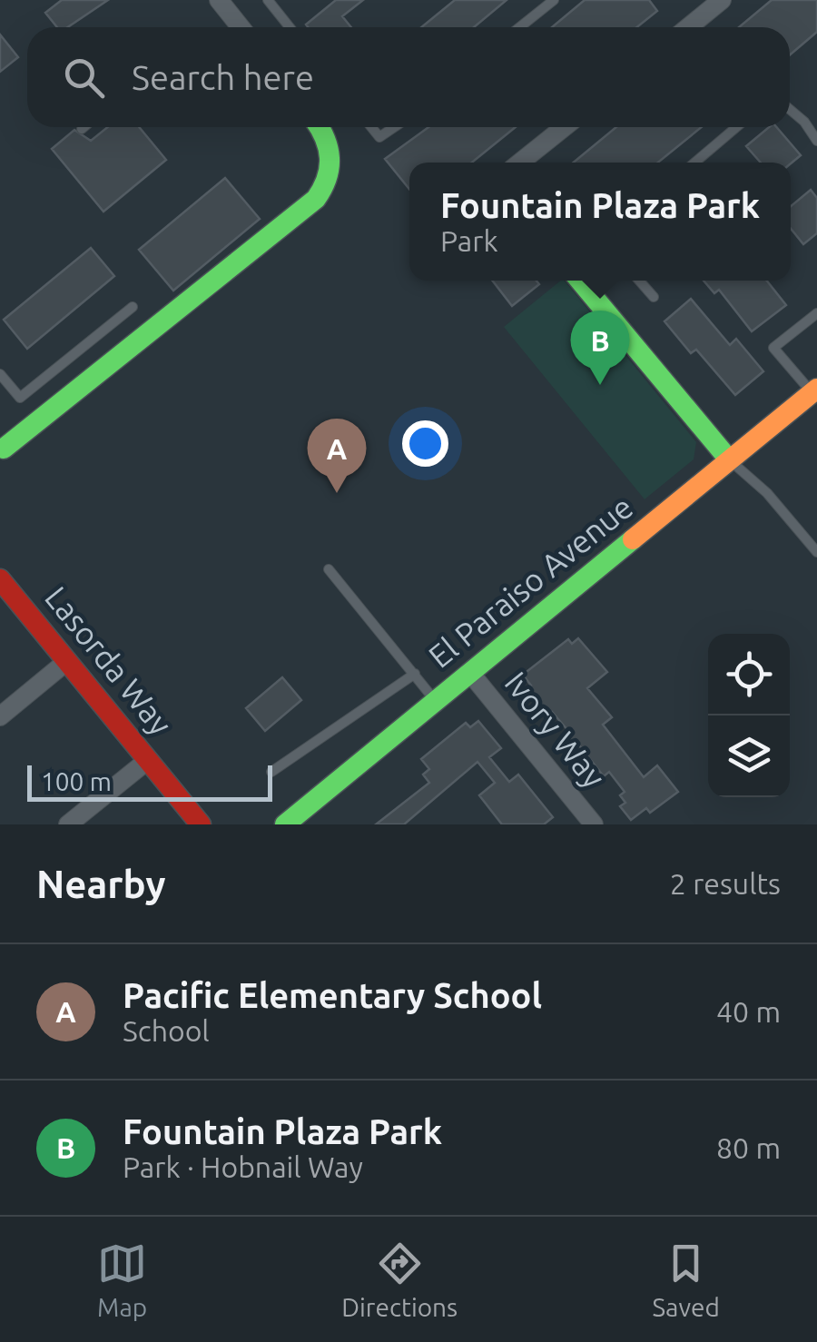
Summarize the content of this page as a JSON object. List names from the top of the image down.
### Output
{
  "streets": {
    "street": ["El Paraiso Avenue", "Lasorda Way", "Ivory Way"]
  },
  "crossings": [
    ["El Paraiso Avenue", "Ivory Way"]
  ],
  "scale_bar": "100 m",
  "page": {
    "search": "Search here",
    "popup": ["Fountain Plaza Park", "Park"],
    "pins": ["B", "A"],
    "scale": "100 m",
    "heading": ["Nearby", "2 results"],
    "list": [
      {
        "mark": "A",
        "name": "Pacific Elementary School",
        "note": "School",
        "value": "40 m"
      },
      {
        "mark": "B",
        "name": "Fountain Plaza Park",
        "note": "Park · Hobnail Way",
        "value": "80 m"
      }
    ],
    "nav": ["Map", "Directions", "Saved"]
  }
}
